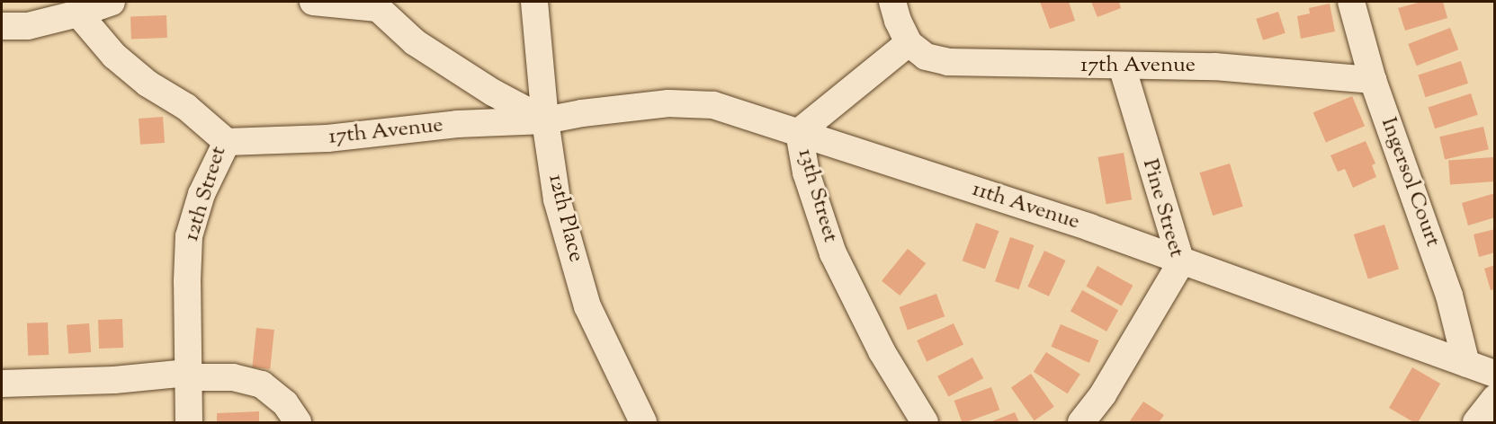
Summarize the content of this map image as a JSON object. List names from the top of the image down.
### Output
{
  "streets": {
    "street": [
      "17th Avenue",
      "Ingersol Court",
      "12th Street",
      "13th Street",
      "11th Avenue",
      "Pine Street",
      "12th Place"
    ]
  },
  "crossings": [
    ["17th Avenue", "Ingersol Court"],
    ["17th Avenue", "12th Street"],
    ["17th Avenue", "13th Street"],
    ["17th Avenue", "11th Avenue"],
    ["17th Avenue", "Pine Street"],
    ["17th Avenue", "12th Place"],
    ["Ingersol Court", "11th Avenue"],
    ["13th Street", "11th Avenue"],
    ["11th Avenue", "Pine Street"],
    ["11th Avenue", "12th Place"]
  ]
}
